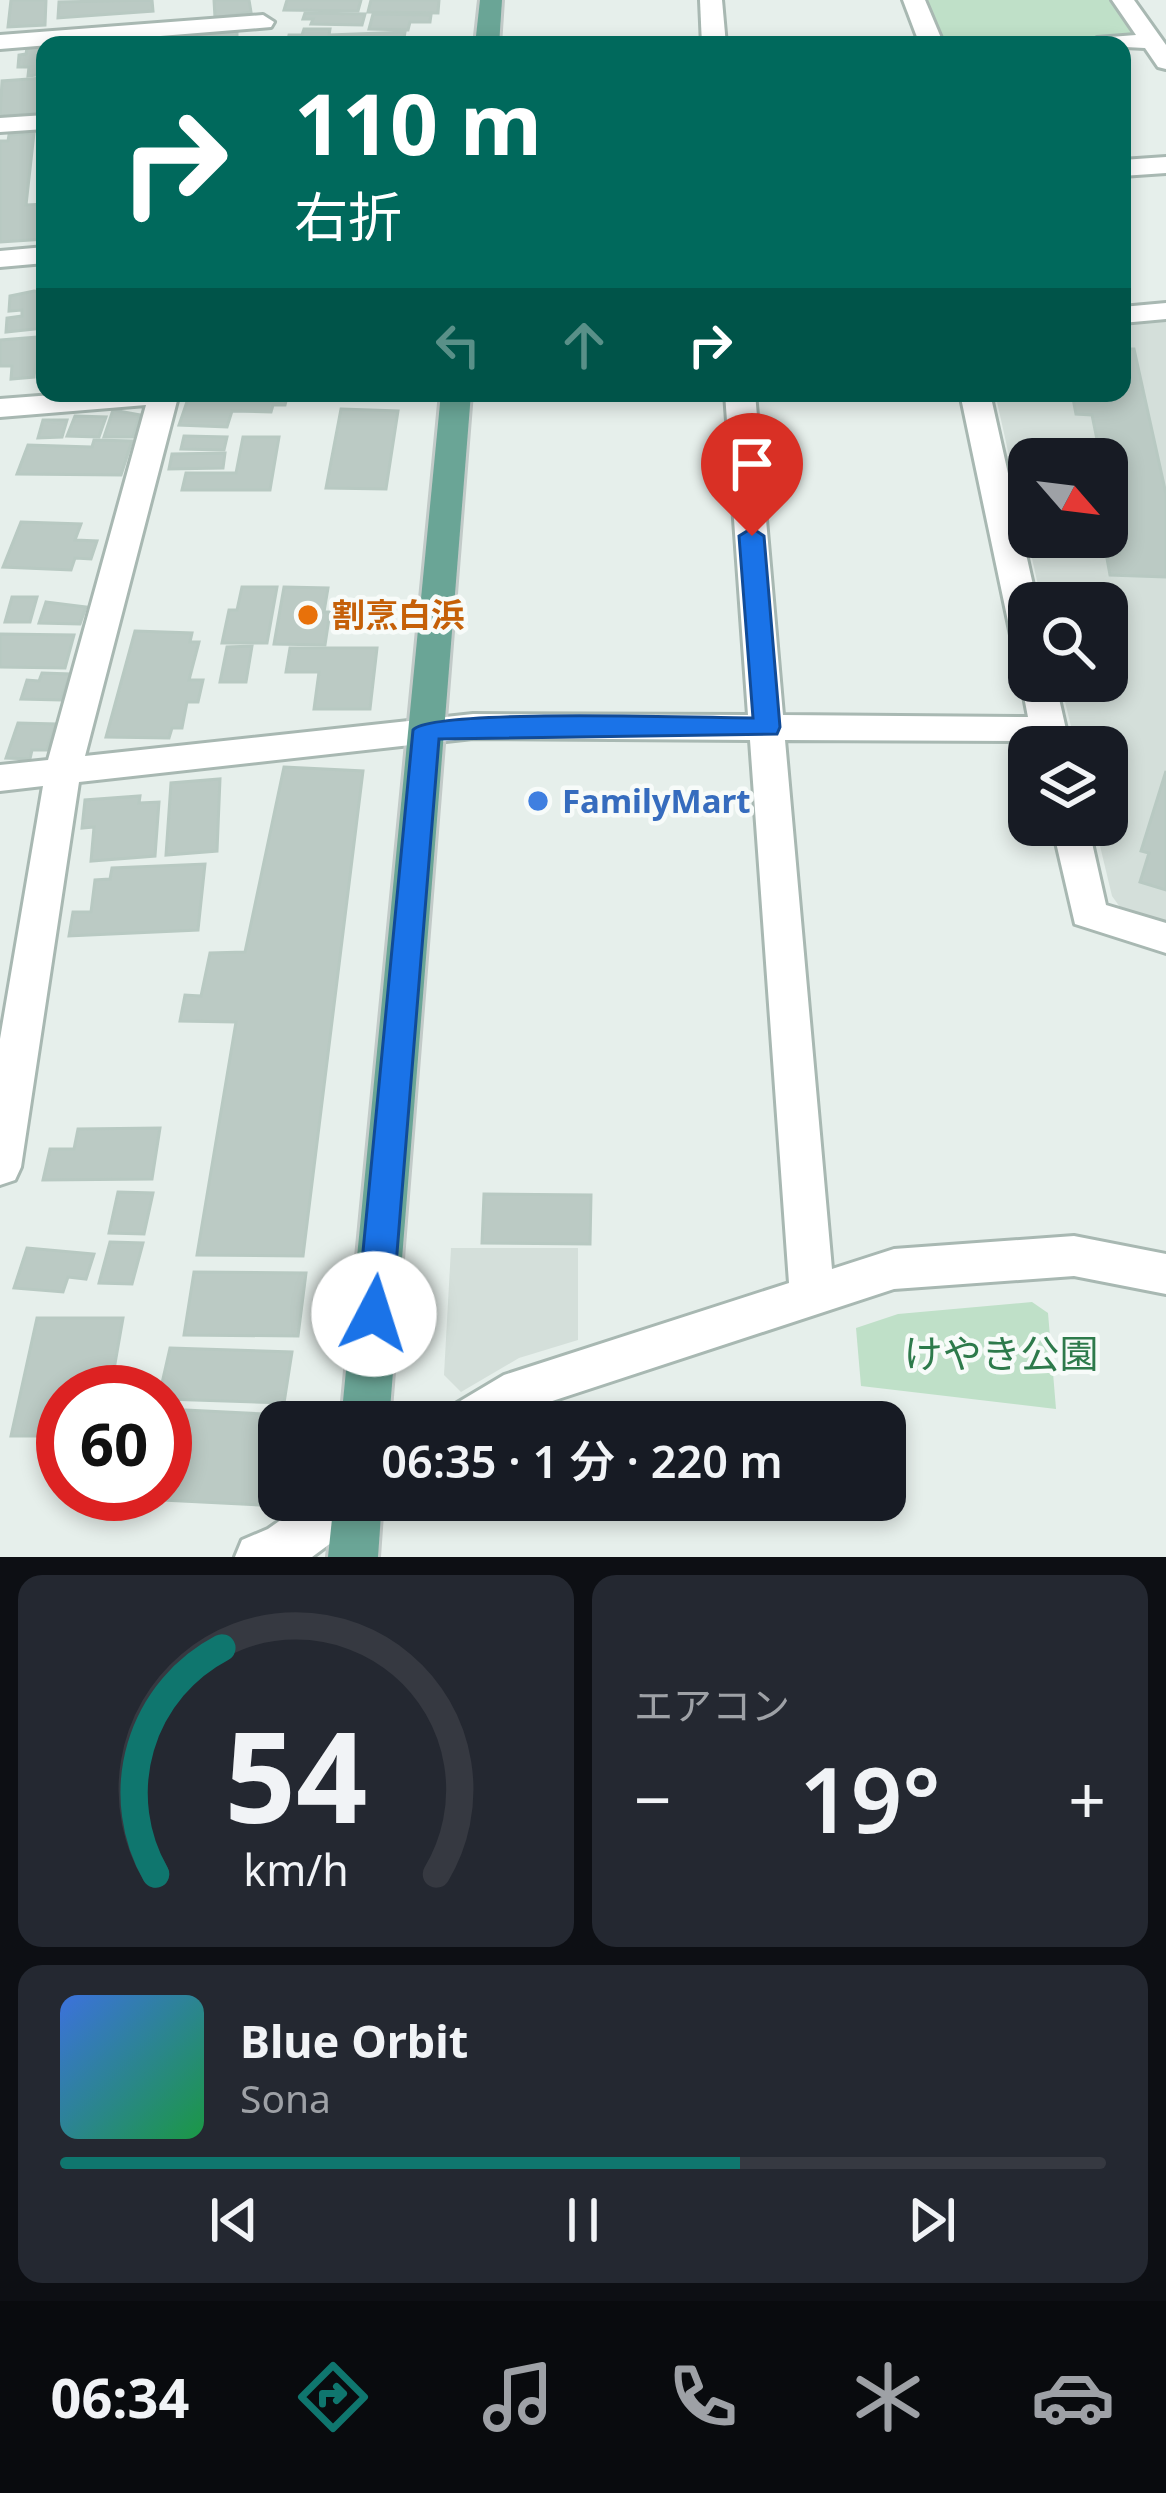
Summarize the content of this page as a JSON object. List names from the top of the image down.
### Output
{
  "parks": ["けやき公園"],
  "places": ["割烹白浜", "FamilyMart"],
  "north": "bottom right",
  "page": {
    "turn": ["110 m", "右折"],
    "limit": "60",
    "trip": "06:35 · 1 分 · 220 m",
    "tile": "エアコン",
    "heat": ["−", "19°", "+"],
    "song": ["Blue Orbit", "Sona"],
    "tabs": "06:34",
    "gauge": ["54", "km/h"]
  }
}
